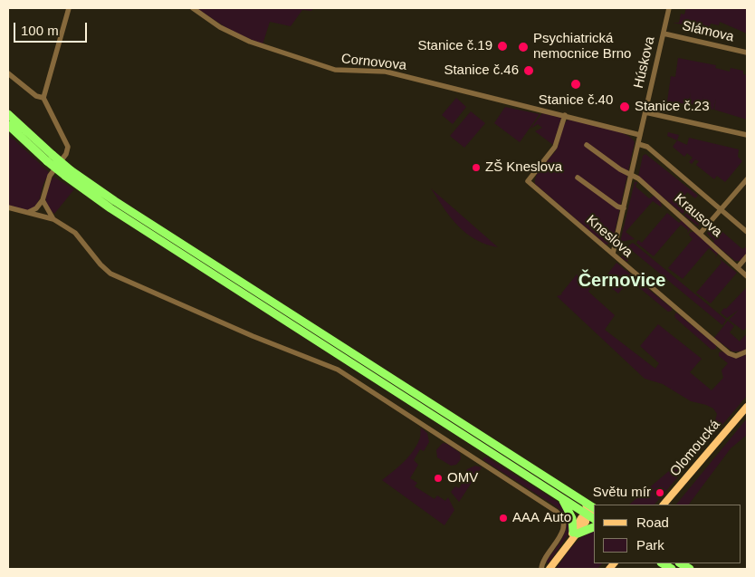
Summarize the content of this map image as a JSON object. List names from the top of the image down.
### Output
{
  "streets": {
    "main road": ["Olomoucká"],
    "street": [
      "Slámova",
      "Cornovova",
      "Húskova",
      "Krausova",
      "Kneslova"
    ]
  },
  "crossings": [
    ["Slámova", "Húskova"],
    ["Cornovova", "Húskova"],
    ["Cornovova", "Kneslova"],
    ["Húskova", "Krausova"],
    ["Húskova", "Kneslova"]
  ],
  "districts": ["Černovice"],
  "places": [
    "Stanice č.19",
    "Psychiatrická nemocnice Brno",
    "Stanice č.46",
    "Stanice č.40",
    "Stanice č.23",
    "ZŠ Kneslova",
    "OMV",
    "Světu mír",
    "AAA Auto"
  ],
  "legend": ["Road", "Park"],
  "scale_bar": "100 m"
}
